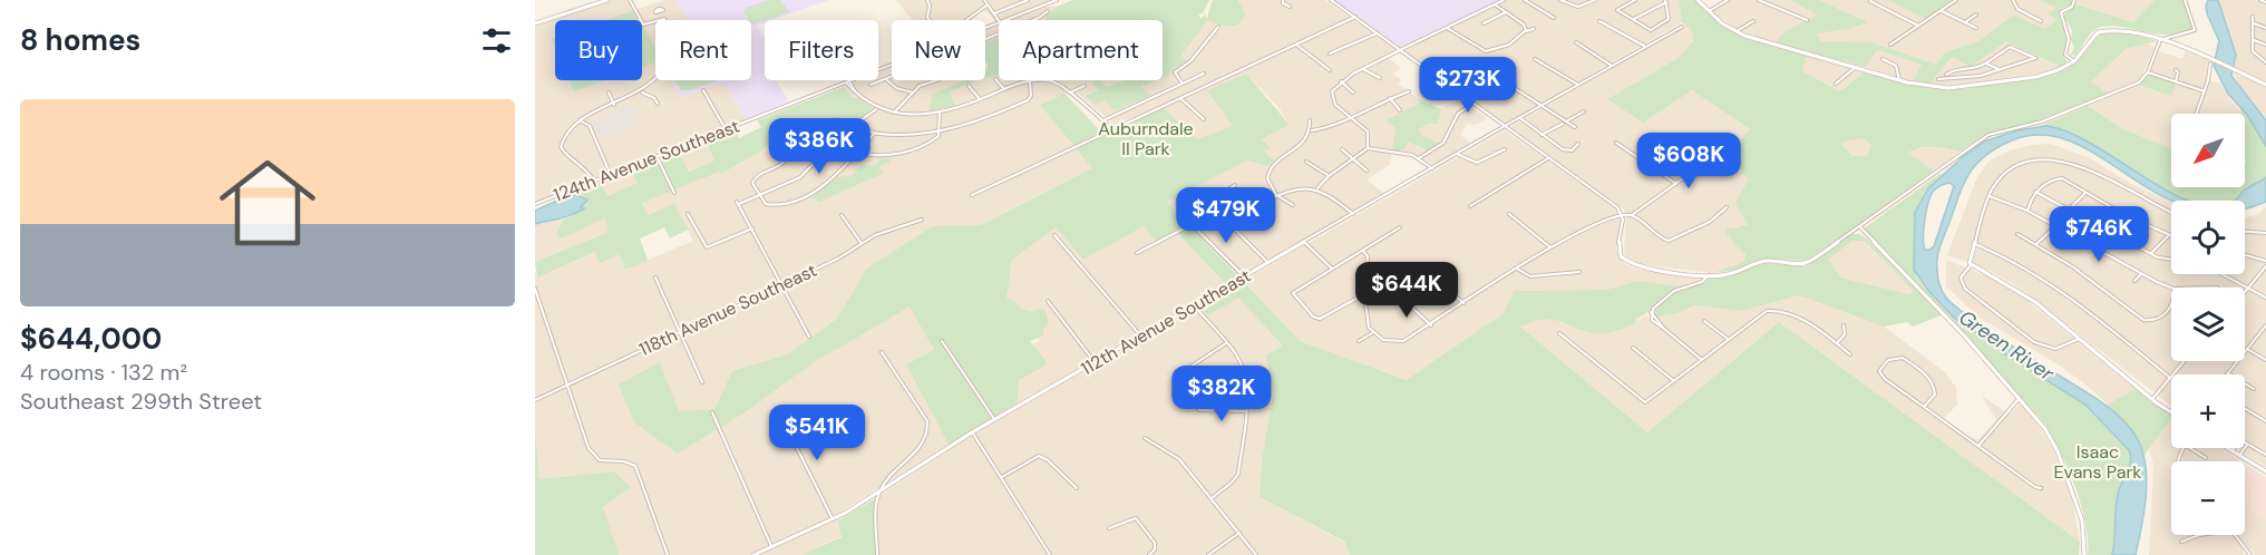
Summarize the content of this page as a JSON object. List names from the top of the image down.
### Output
{
  "streets": {
    "street": ["124th Avenue Southeast", "118th Avenue Southeast", "112th Avenue Southeast"]
  },
  "water": ["Green River"],
  "parks": ["Auburndale II Park", "Isaac Evans Park"],
  "north": "bottom left",
  "page": {
    "heading": "8 homes",
    "chip": [
      "Buy",
      "Rent",
      "Filters",
      "New",
      "Apartment"
    ],
    "price": [
      "$273K",
      "$386K",
      "$608K",
      "$479K",
      "$746K",
      "$644K",
      "$382K",
      "$541K"
    ],
    "list": [
      {
        "name": "$644,000",
        "note": "4 rooms · 132 m² · Southeast 299th Street"
      }
    ],
    "map_buttons": ["+", "−"]
  }
}
